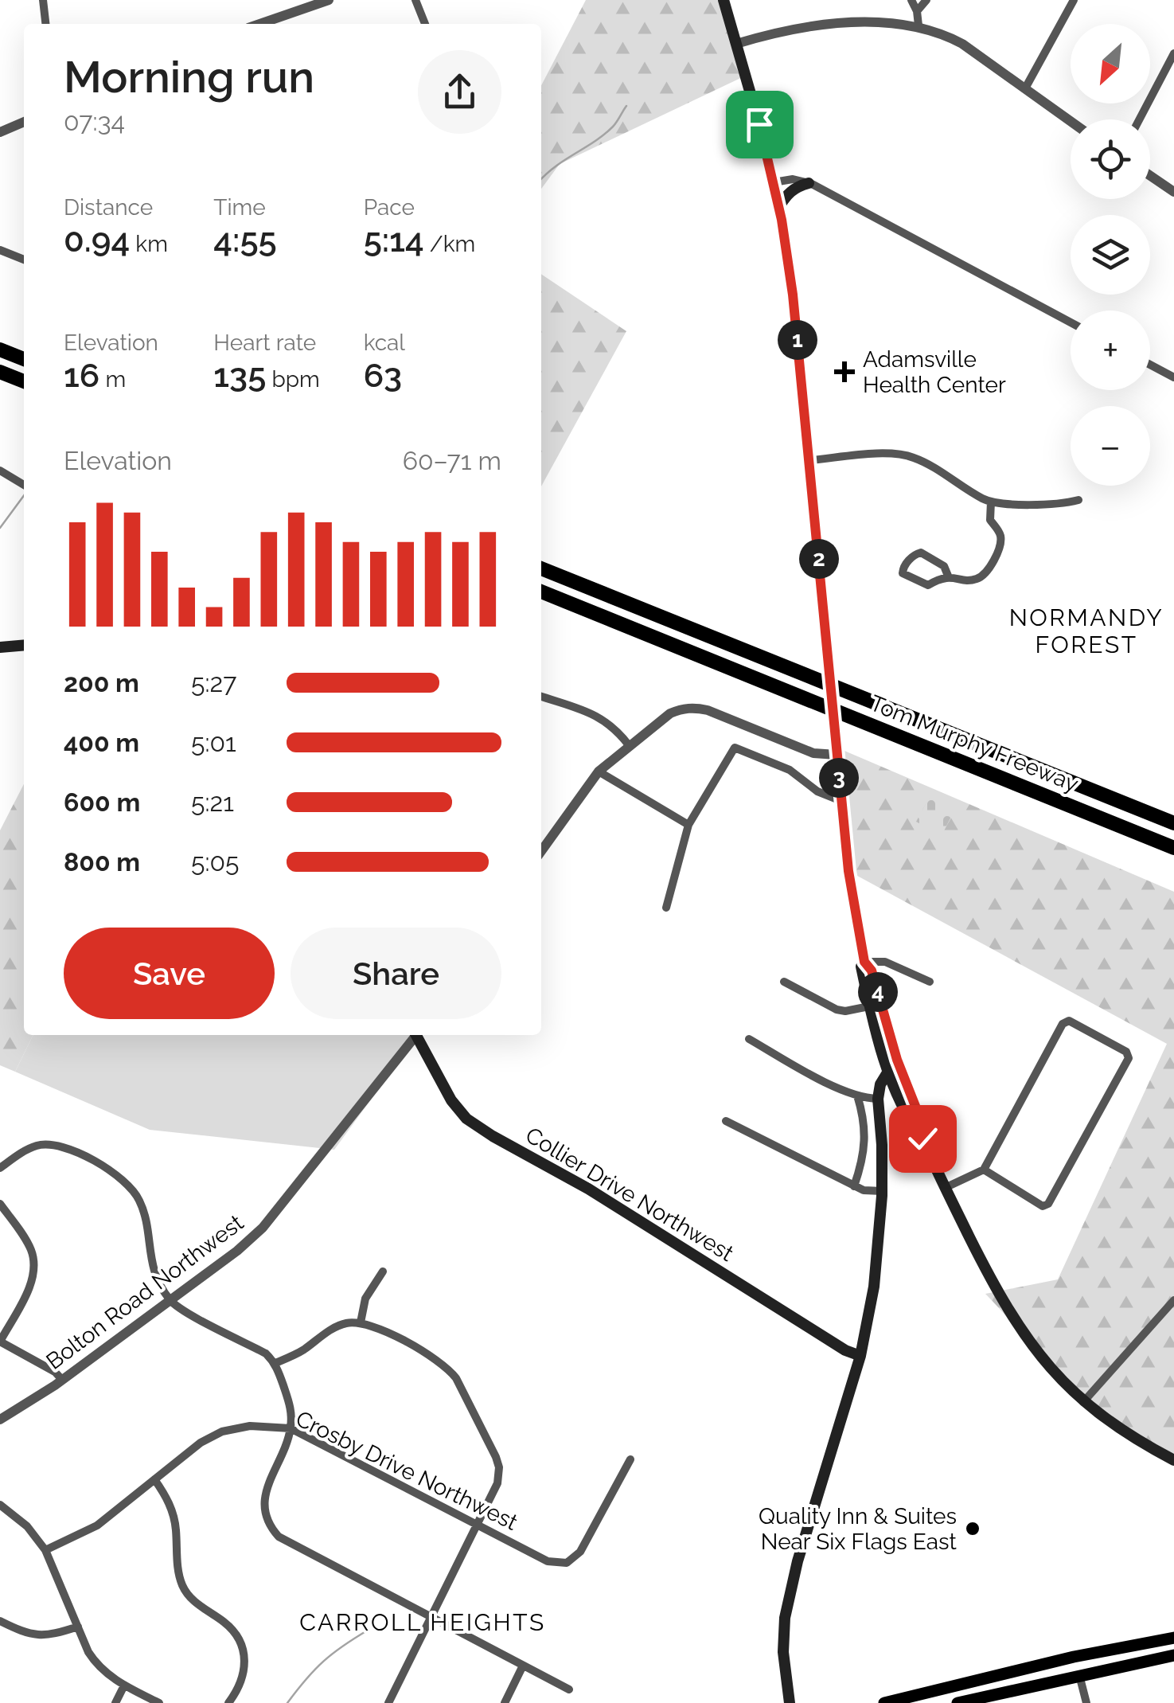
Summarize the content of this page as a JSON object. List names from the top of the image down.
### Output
{
  "streets": {
    "highway": ["Tom Murphy Freeway"],
    "main road": ["Collier Drive Northwest"],
    "street": ["Bolton Road Northwest", "Crosby Drive Northwest"]
  },
  "districts": ["NORMANDY FOREST", "CARROLL HEIGHTS"],
  "places": {
    "health": ["Adamsville Health Center"],
    "other": ["Quality Inn & Suites Near Six Flags East"]
  },
  "north": "bottom left",
  "page": {
    "map_buttons": ["+", "−"],
    "heading": ["Morning run", "07:34"],
    "stats": [
      ["Distance", "0.94 km"],
      ["Time", "4:55"],
      ["Pace", "5:14 /km"],
      ["Elevation", "16 m"],
      ["Heart rate", "135 bpm"],
      ["kcal", "63"]
    ],
    "pins": [
      "1",
      "2",
      "3",
      "4"
    ],
    "chart": ["Elevation", "60–71 m"],
    "list": [
      {
        "name": "200 m",
        "note": "5:27"
      },
      {
        "name": "400 m",
        "note": "5:01"
      },
      {
        "name": "600 m",
        "note": "5:21"
      },
      {
        "name": "800 m",
        "note": "5:05"
      }
    ],
    "buttons": ["Save", "Share"]
  }
}
